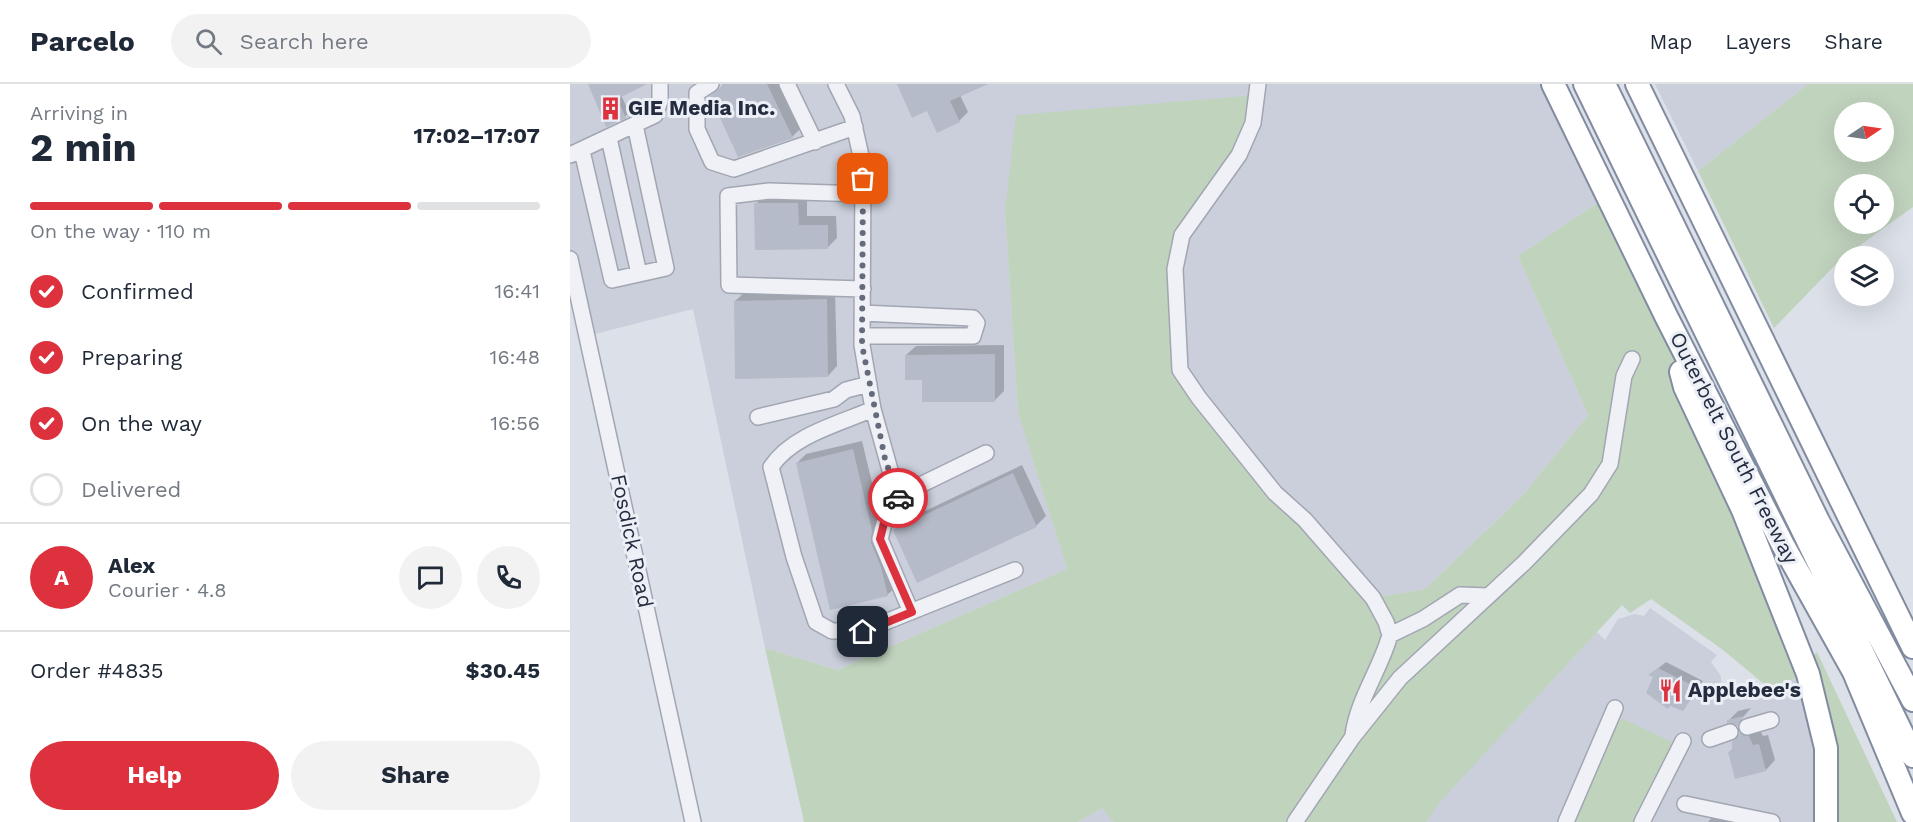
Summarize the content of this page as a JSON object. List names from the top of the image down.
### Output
{
  "streets": {
    "highway": ["Outerbelt South Freeway"],
    "street": ["Fosdick Road"]
  },
  "places": {
    "building": ["GIE Media Inc."],
    "restaurant": ["Applebee's"]
  },
  "north": "right",
  "page": {
    "header": "Parcelo",
    "search": "Search here",
    "nav": ["Map", "Layers", "Share"],
    "heading": ["2 min", "Arriving in", "17:02–17:07"],
    "panel": [
      "Alex",
      "Courier · 4.8",
      "Order #4835",
      "$30.45"
    ],
    "bar": "On the way · 110 m",
    "list": [
      ["Confirmed", "16:41"],
      ["Preparing", "16:48"],
      ["On the way", "16:56"],
      "Delivered"
    ],
    "round": "A",
    "buttons": ["Help", "Share"]
  }
}
